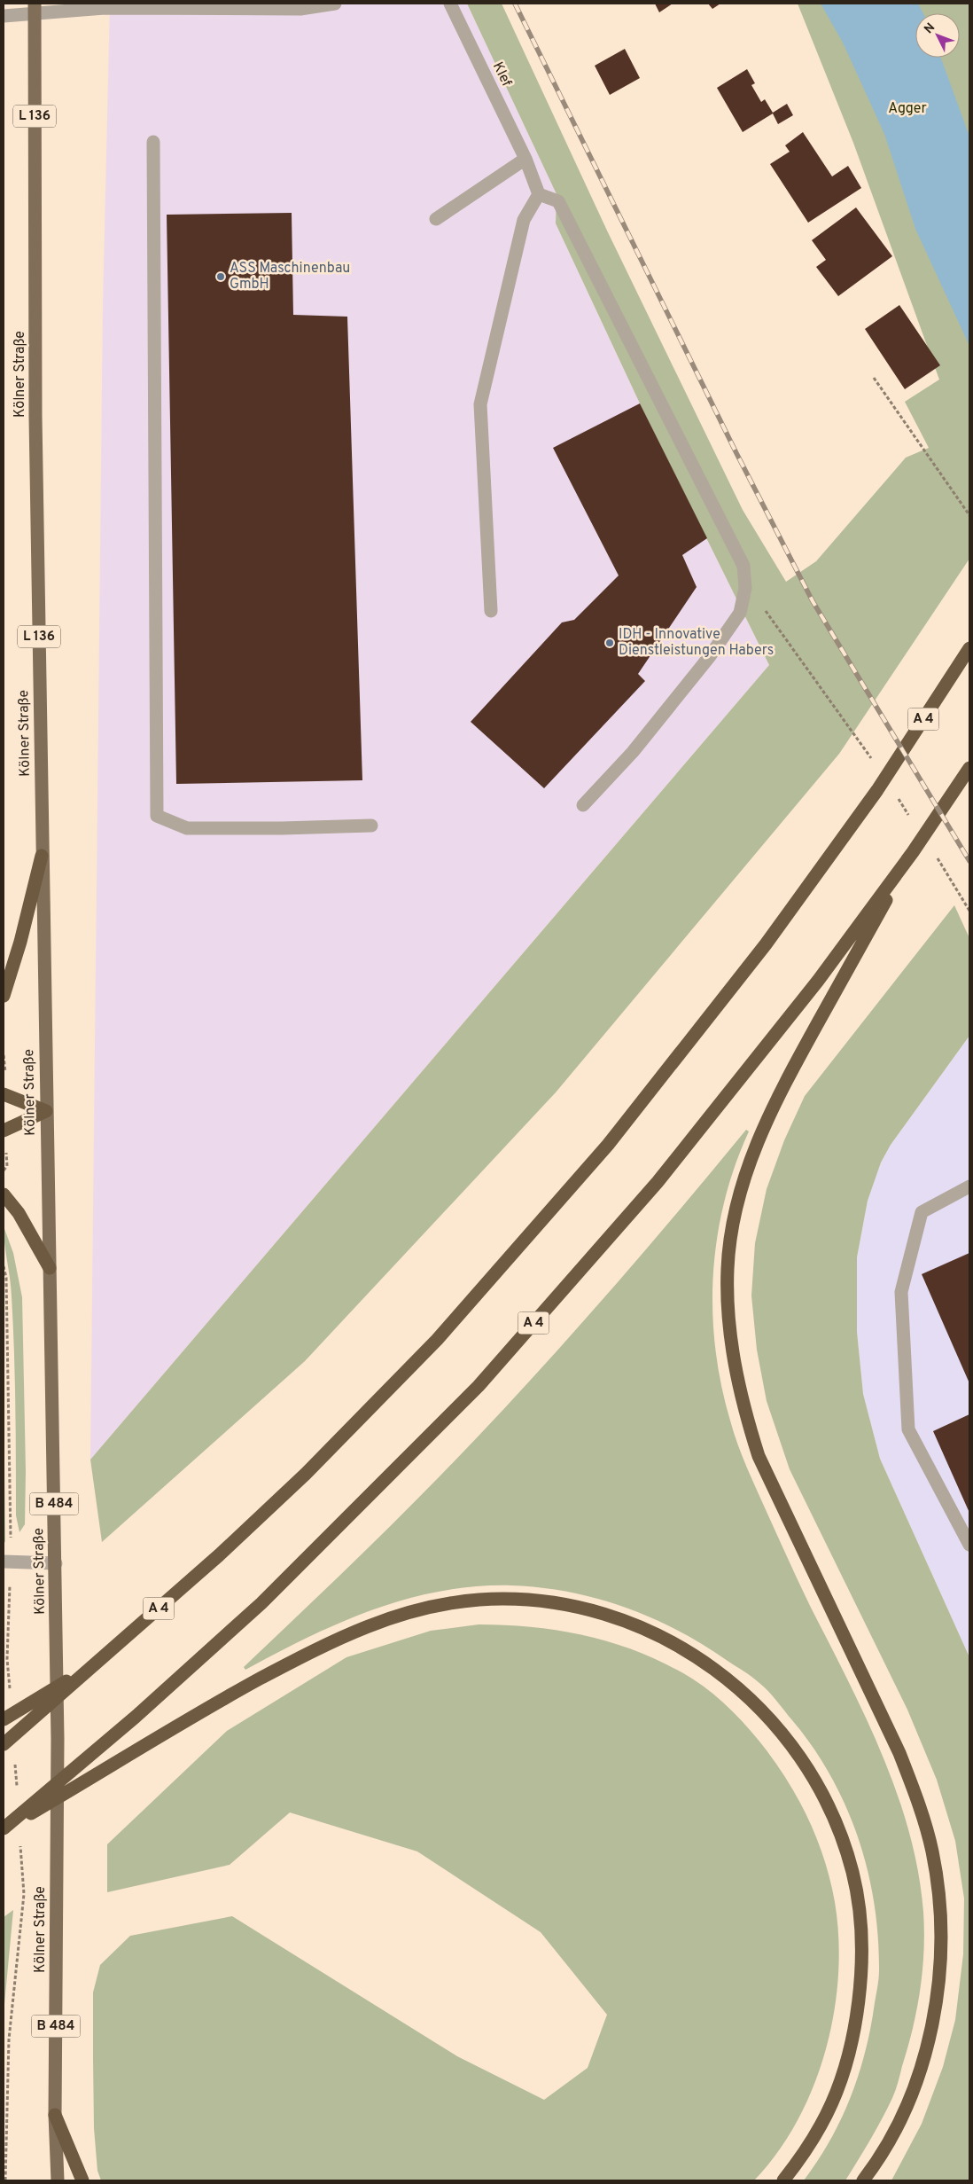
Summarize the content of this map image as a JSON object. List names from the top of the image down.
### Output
{
  "streets": {
    "highway": ["A 4"],
    "main road": ["L 136", "Kölner Straße", "B 484"],
    "street": ["Klef"]
  },
  "parks": ["Agger"],
  "places": ["ASS Maschinenbau GmbH", "IDH - Innovative Dienstleistungen Habers"],
  "north": "top left"
}
